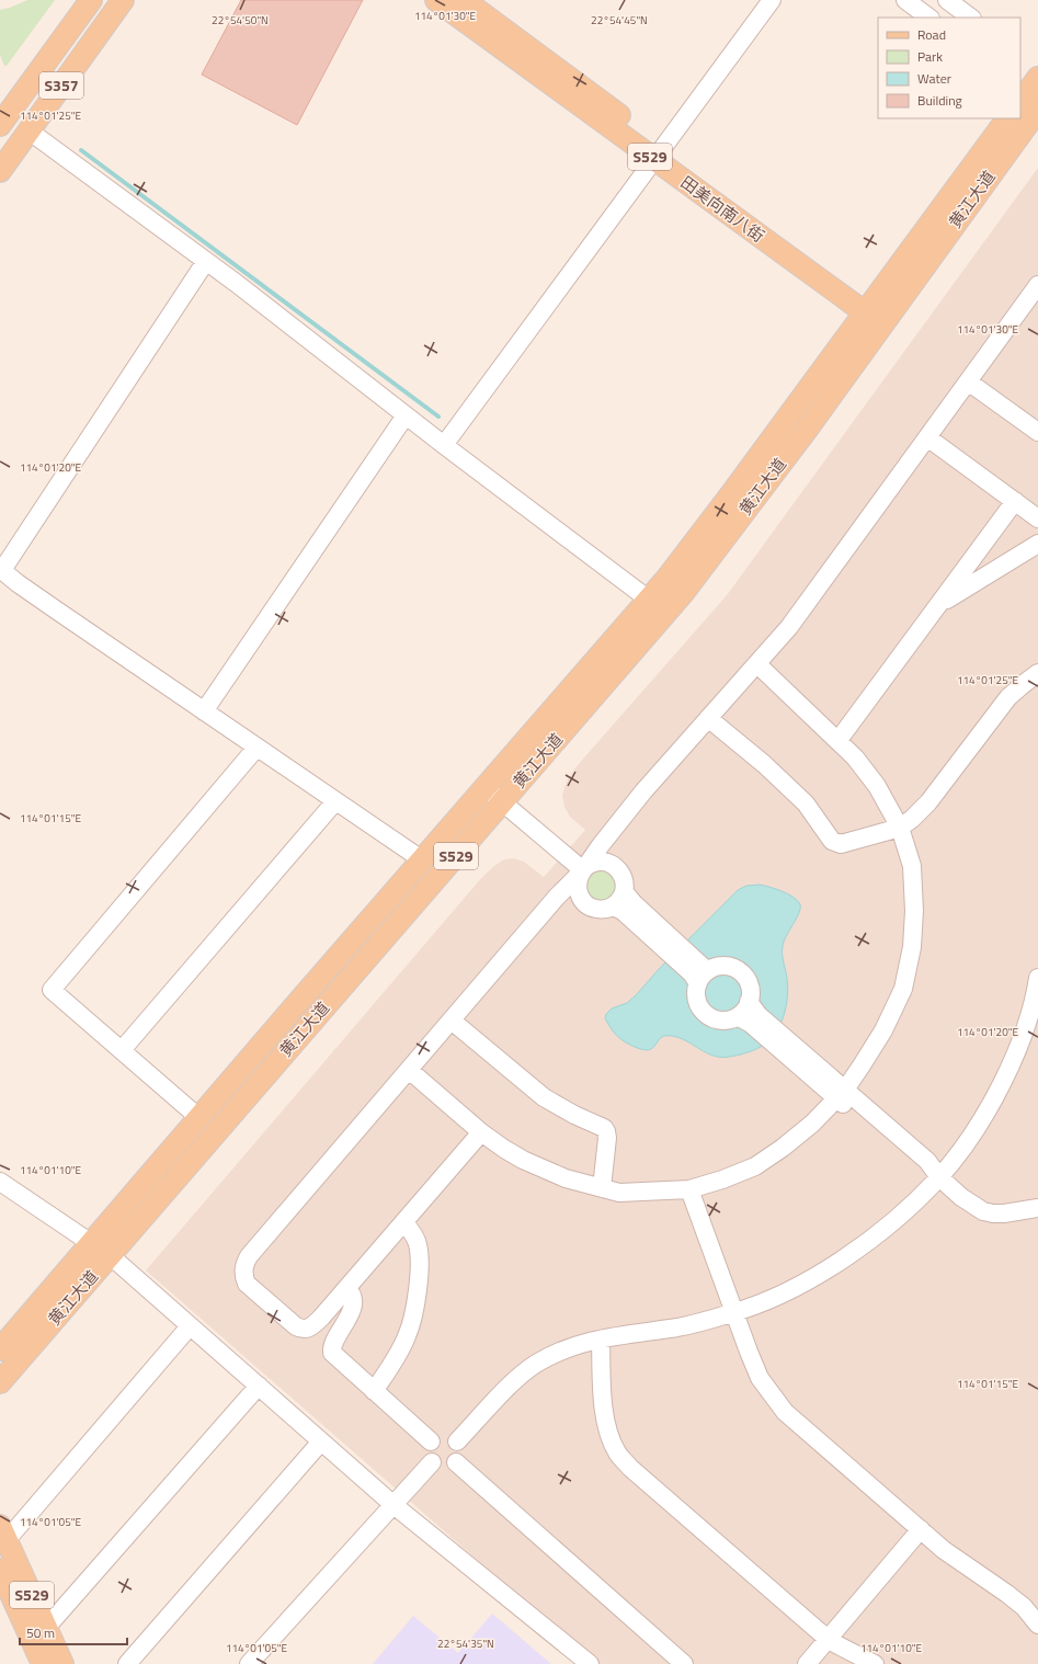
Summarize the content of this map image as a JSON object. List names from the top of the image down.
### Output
{
  "streets": {
    "main road": [
      "S357",
      "S529",
      "黄江大道",
      "田美向南八街"
    ]
  },
  "crossings": [
    ["黄江大道", "田美向南八街"]
  ],
  "legend": [
    "Road",
    "Park",
    "Water",
    "Building"
  ],
  "scale_bar": "50 m",
  "coordinates": [
    "114°01'30\"E",
    "22°54'50\"N",
    "22°54'45\"N",
    "114°01'25\"E",
    "114°01'20\"E",
    "114°01'15\"E",
    "114°01'10\"E",
    "114°01'05\"E",
    "22°54'35\"N"
  ]
}
